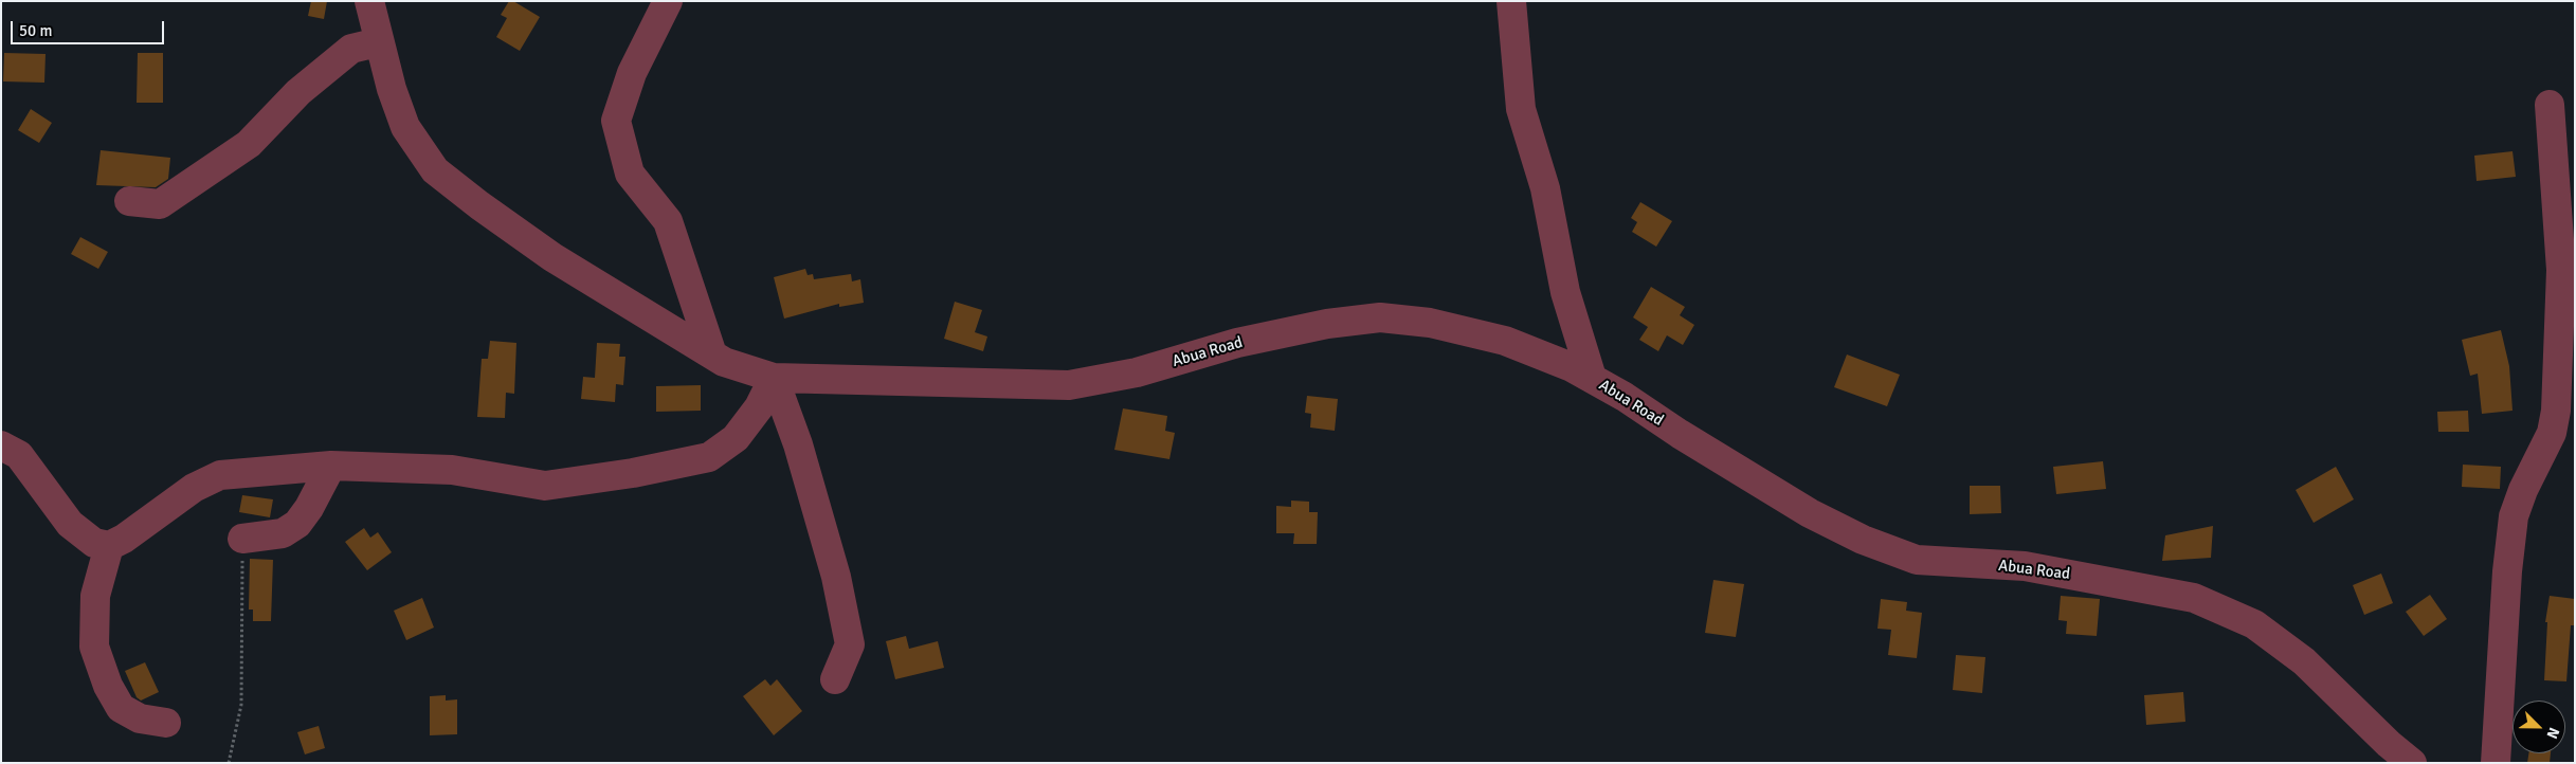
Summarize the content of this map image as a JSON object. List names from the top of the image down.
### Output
{
  "streets": {
    "street": ["Abua Road"]
  },
  "scale_bar": "50 m",
  "north": "bottom right"
}
